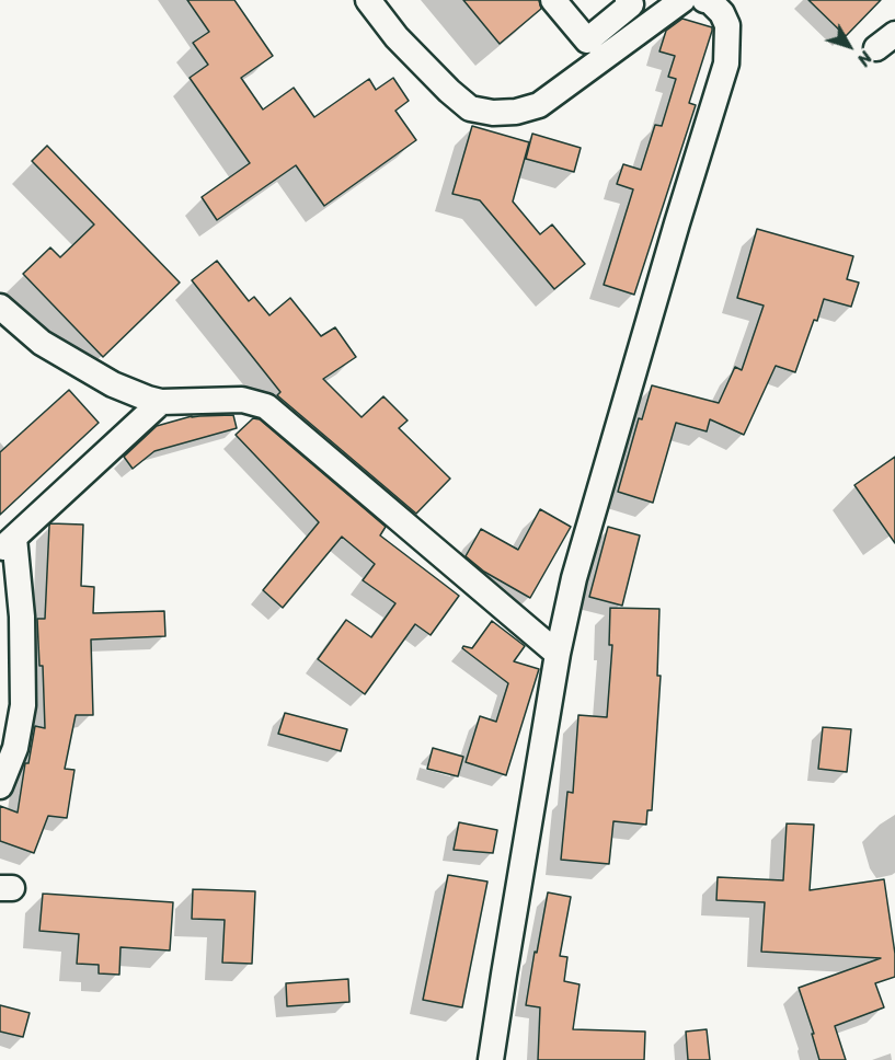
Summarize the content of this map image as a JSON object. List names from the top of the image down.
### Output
{
  "north": "bottom right"
}
